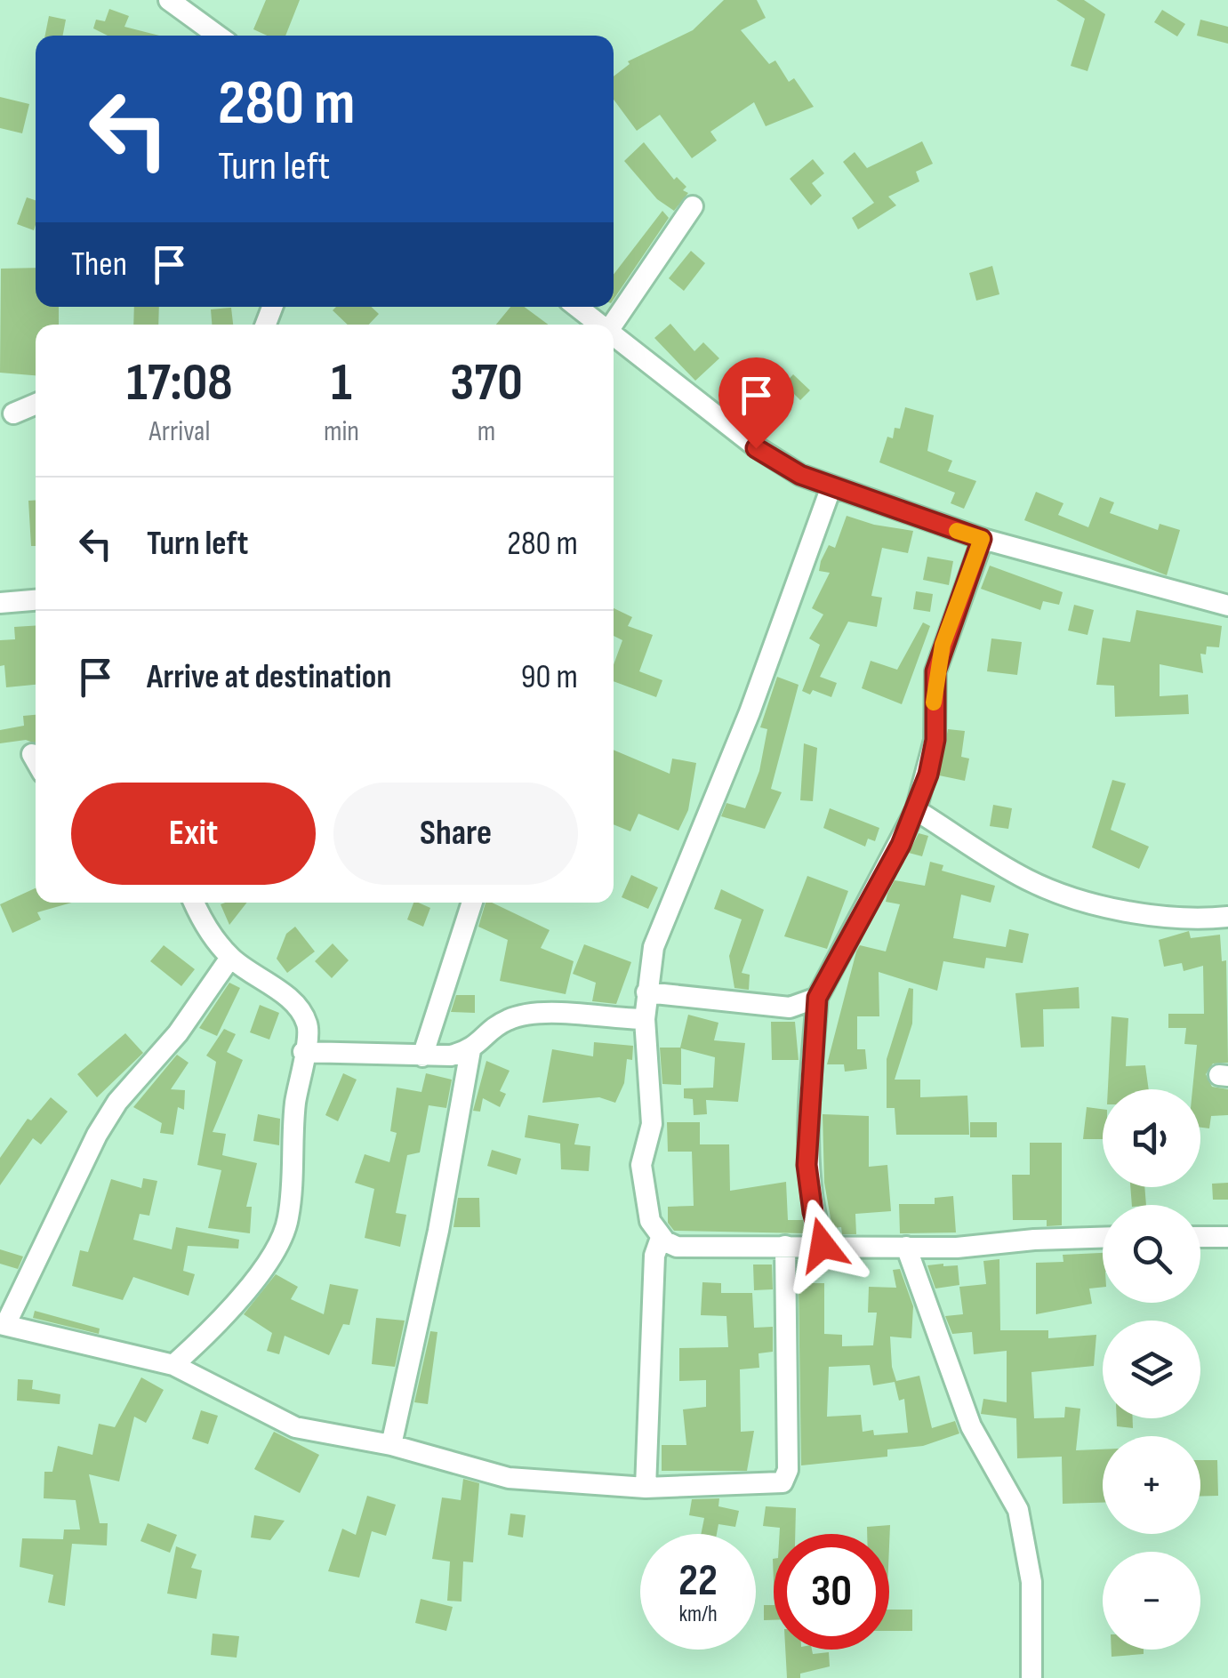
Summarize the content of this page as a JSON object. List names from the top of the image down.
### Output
{
  "page": {
    "turn": ["280 m", "Turn left"],
    "then": "Then",
    "eta": [
      "17:08",
      "Arrival",
      "1",
      "min",
      "370",
      "m"
    ],
    "list": [
      {
        "name": "Turn left",
        "value": "280 m"
      },
      {
        "name": "Arrive at destination",
        "value": "90 m"
      }
    ],
    "buttons": ["Exit", "Share"],
    "map_buttons": ["+", "−"],
    "speed": "22 km/h",
    "limit": "30"
  }
}
